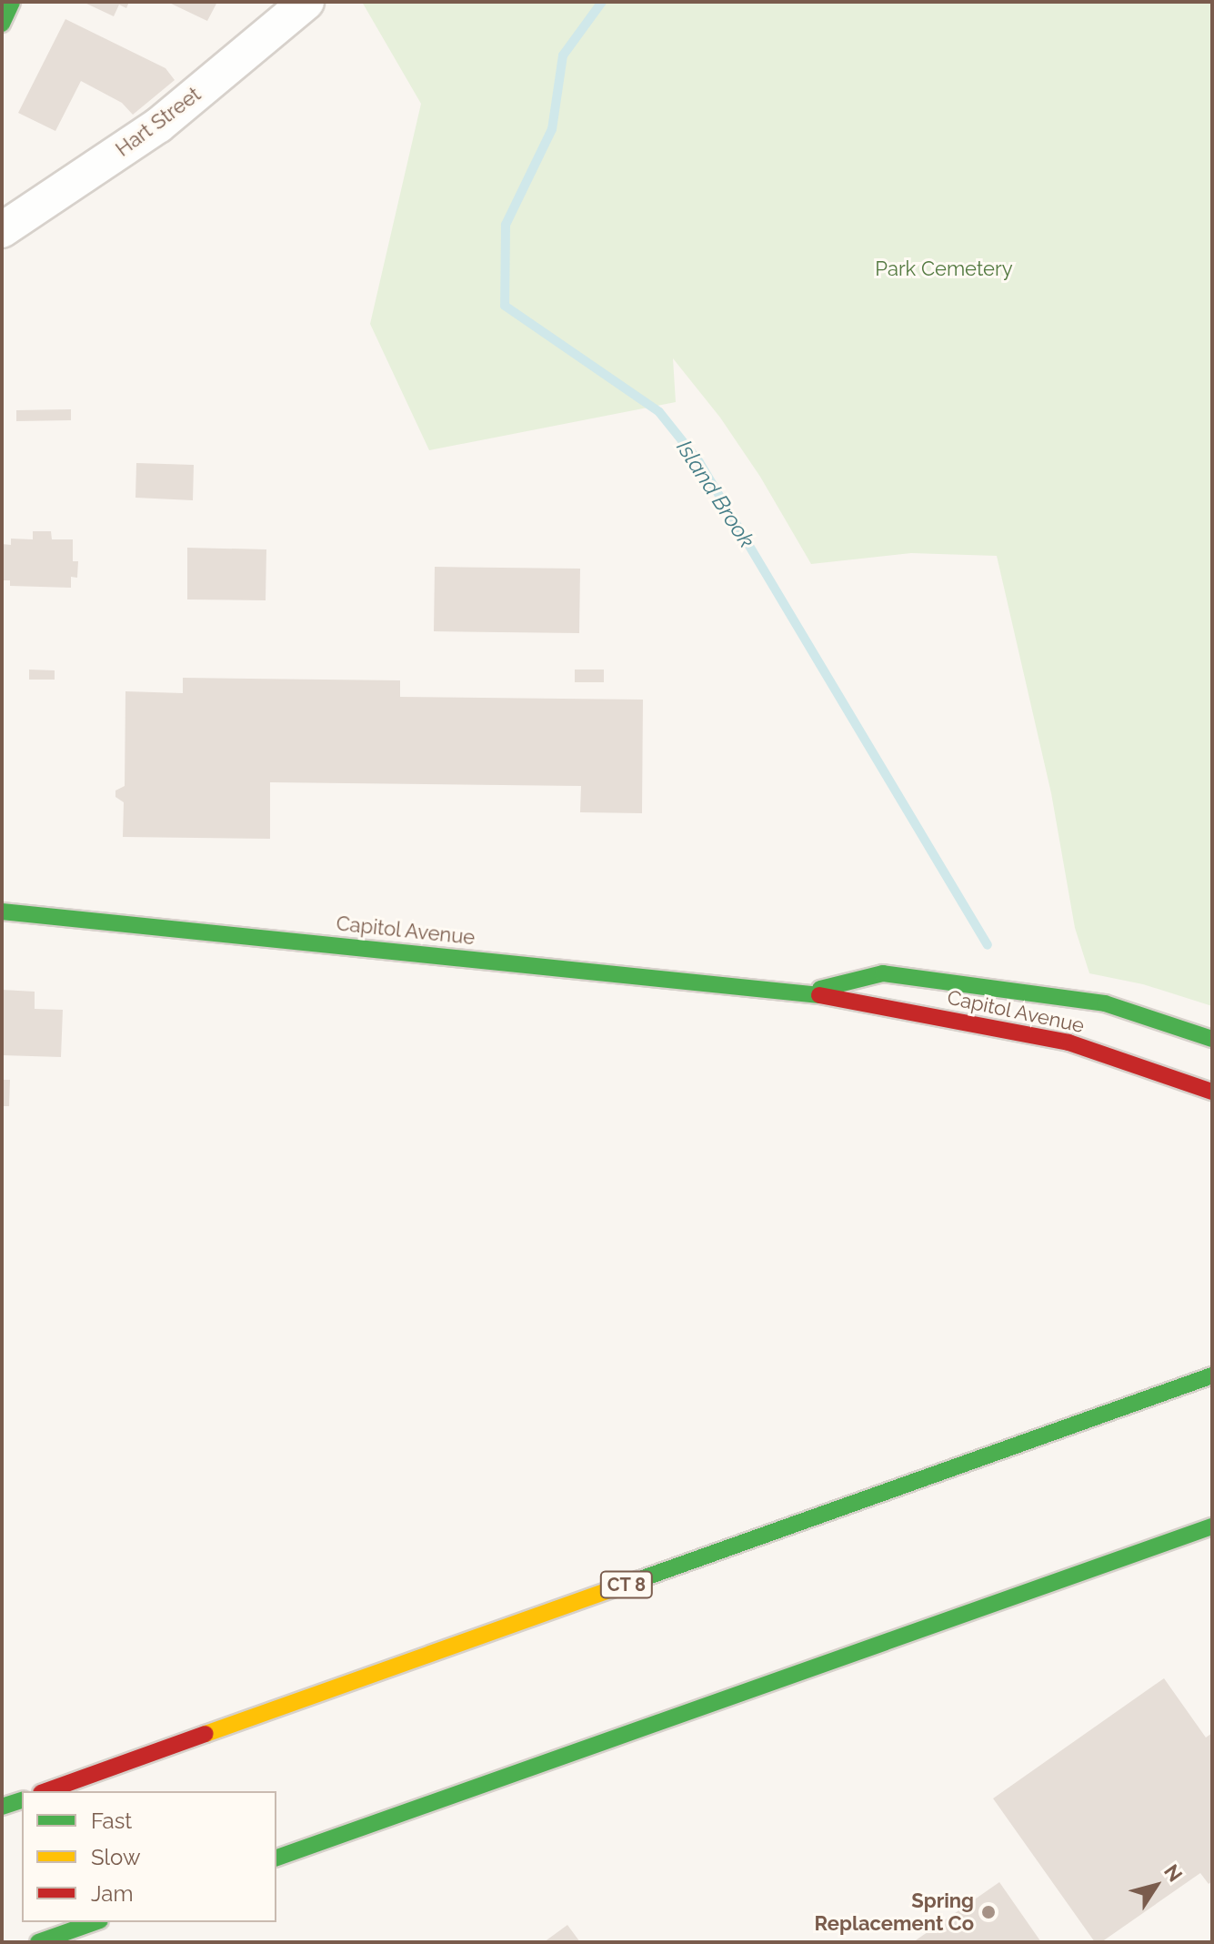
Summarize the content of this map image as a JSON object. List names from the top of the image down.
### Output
{
  "streets": {
    "main road": ["Capitol Avenue", "CT 8"],
    "street": ["Hart Street"]
  },
  "water": ["Island Brook"],
  "parks": ["Park Cemetery"],
  "places": ["Spring Replacement Co"],
  "legend": ["Fast", "Slow", "Jam"],
  "north": "top right"
}
